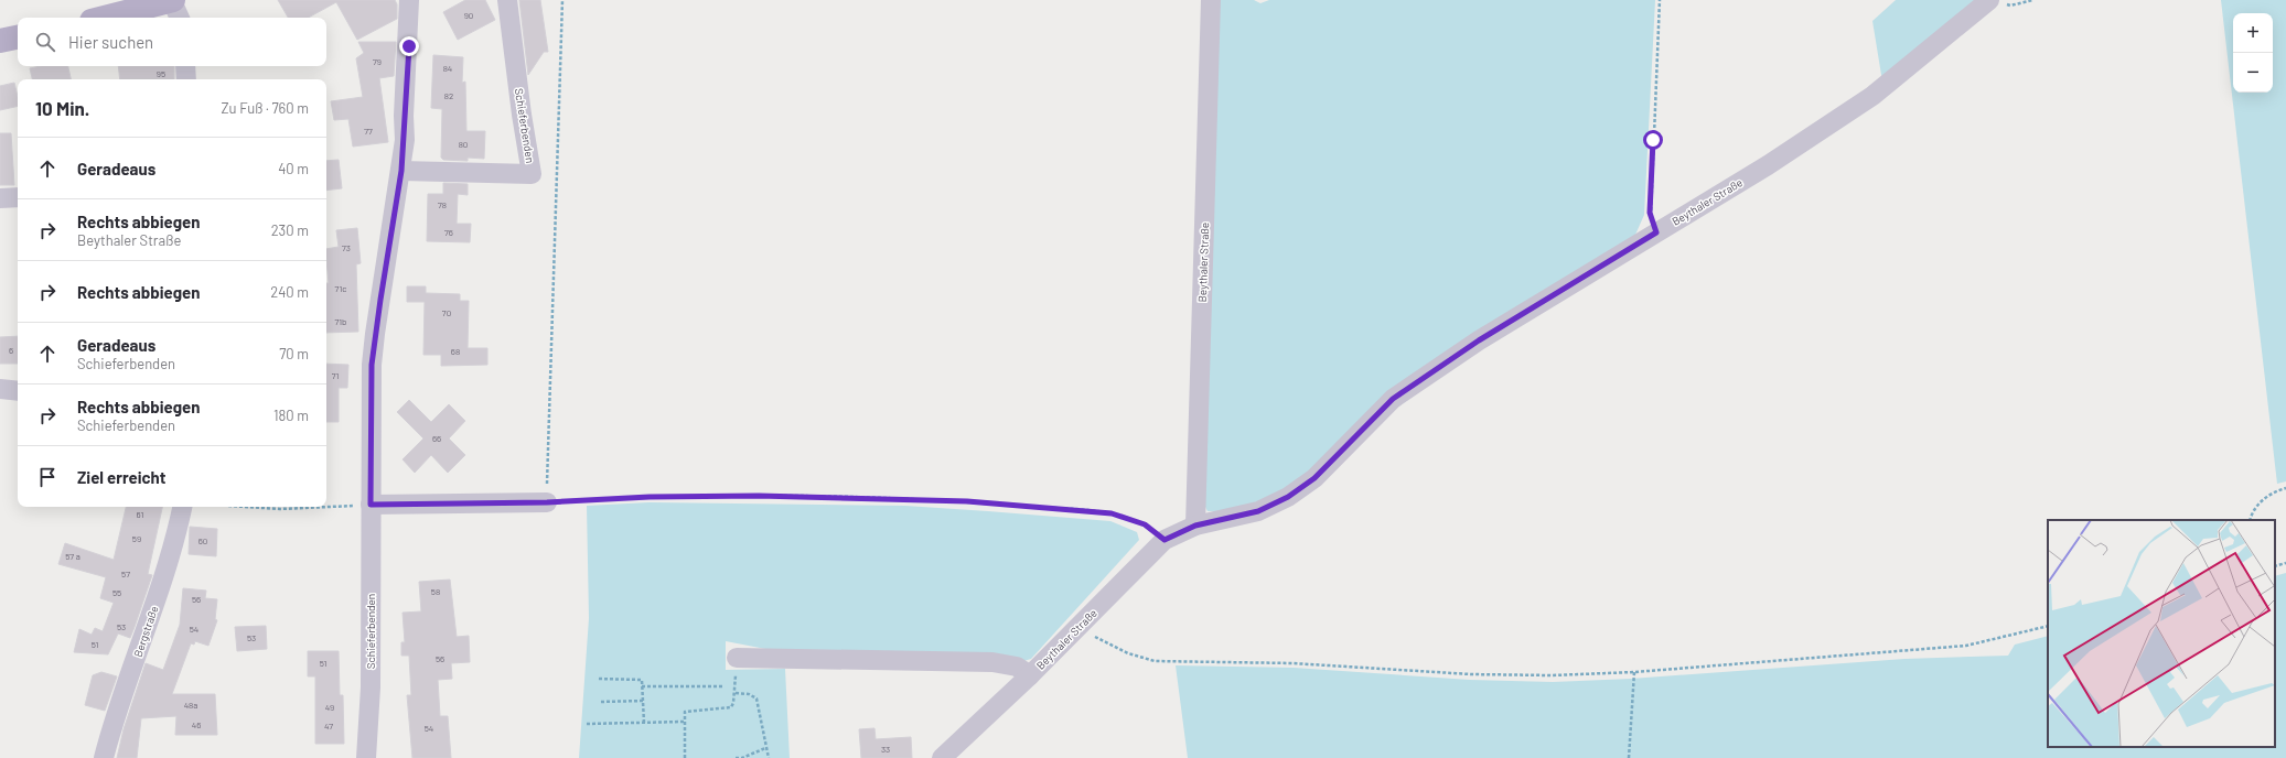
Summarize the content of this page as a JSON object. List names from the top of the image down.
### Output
{
  "streets": {
    "street": ["Schieferbenden", "Beythaler Straße", "Bergstraße"]
  },
  "house_numbers": [
    "90",
    "79",
    "84",
    "95",
    "82",
    "77",
    "80",
    "78",
    "76",
    "73",
    "71c",
    "70",
    "71b",
    "6",
    "68",
    "71",
    "66",
    "61",
    "59",
    "60",
    "57 a",
    "57",
    "58",
    "55",
    "56",
    "53",
    "54",
    "53",
    "51",
    "56",
    "51",
    "48a",
    "49",
    "46",
    "47",
    "54",
    "33"
  ],
  "page": {
    "map_buttons": ["+", "−"],
    "search": "Hier suchen",
    "heading": ["10 Min.", "Zu Fuß · 760 m"],
    "list": [
      ["Geradeaus", "40 m"],
      ["Rechts abbiegen", "Beythaler Straße", "230 m"],
      ["Rechts abbiegen", "240 m"],
      ["Geradeaus", "Schieferbenden", "70 m"],
      ["Rechts abbiegen", "Schieferbenden", "180 m"],
      "Ziel erreicht"
    ]
  }
}
